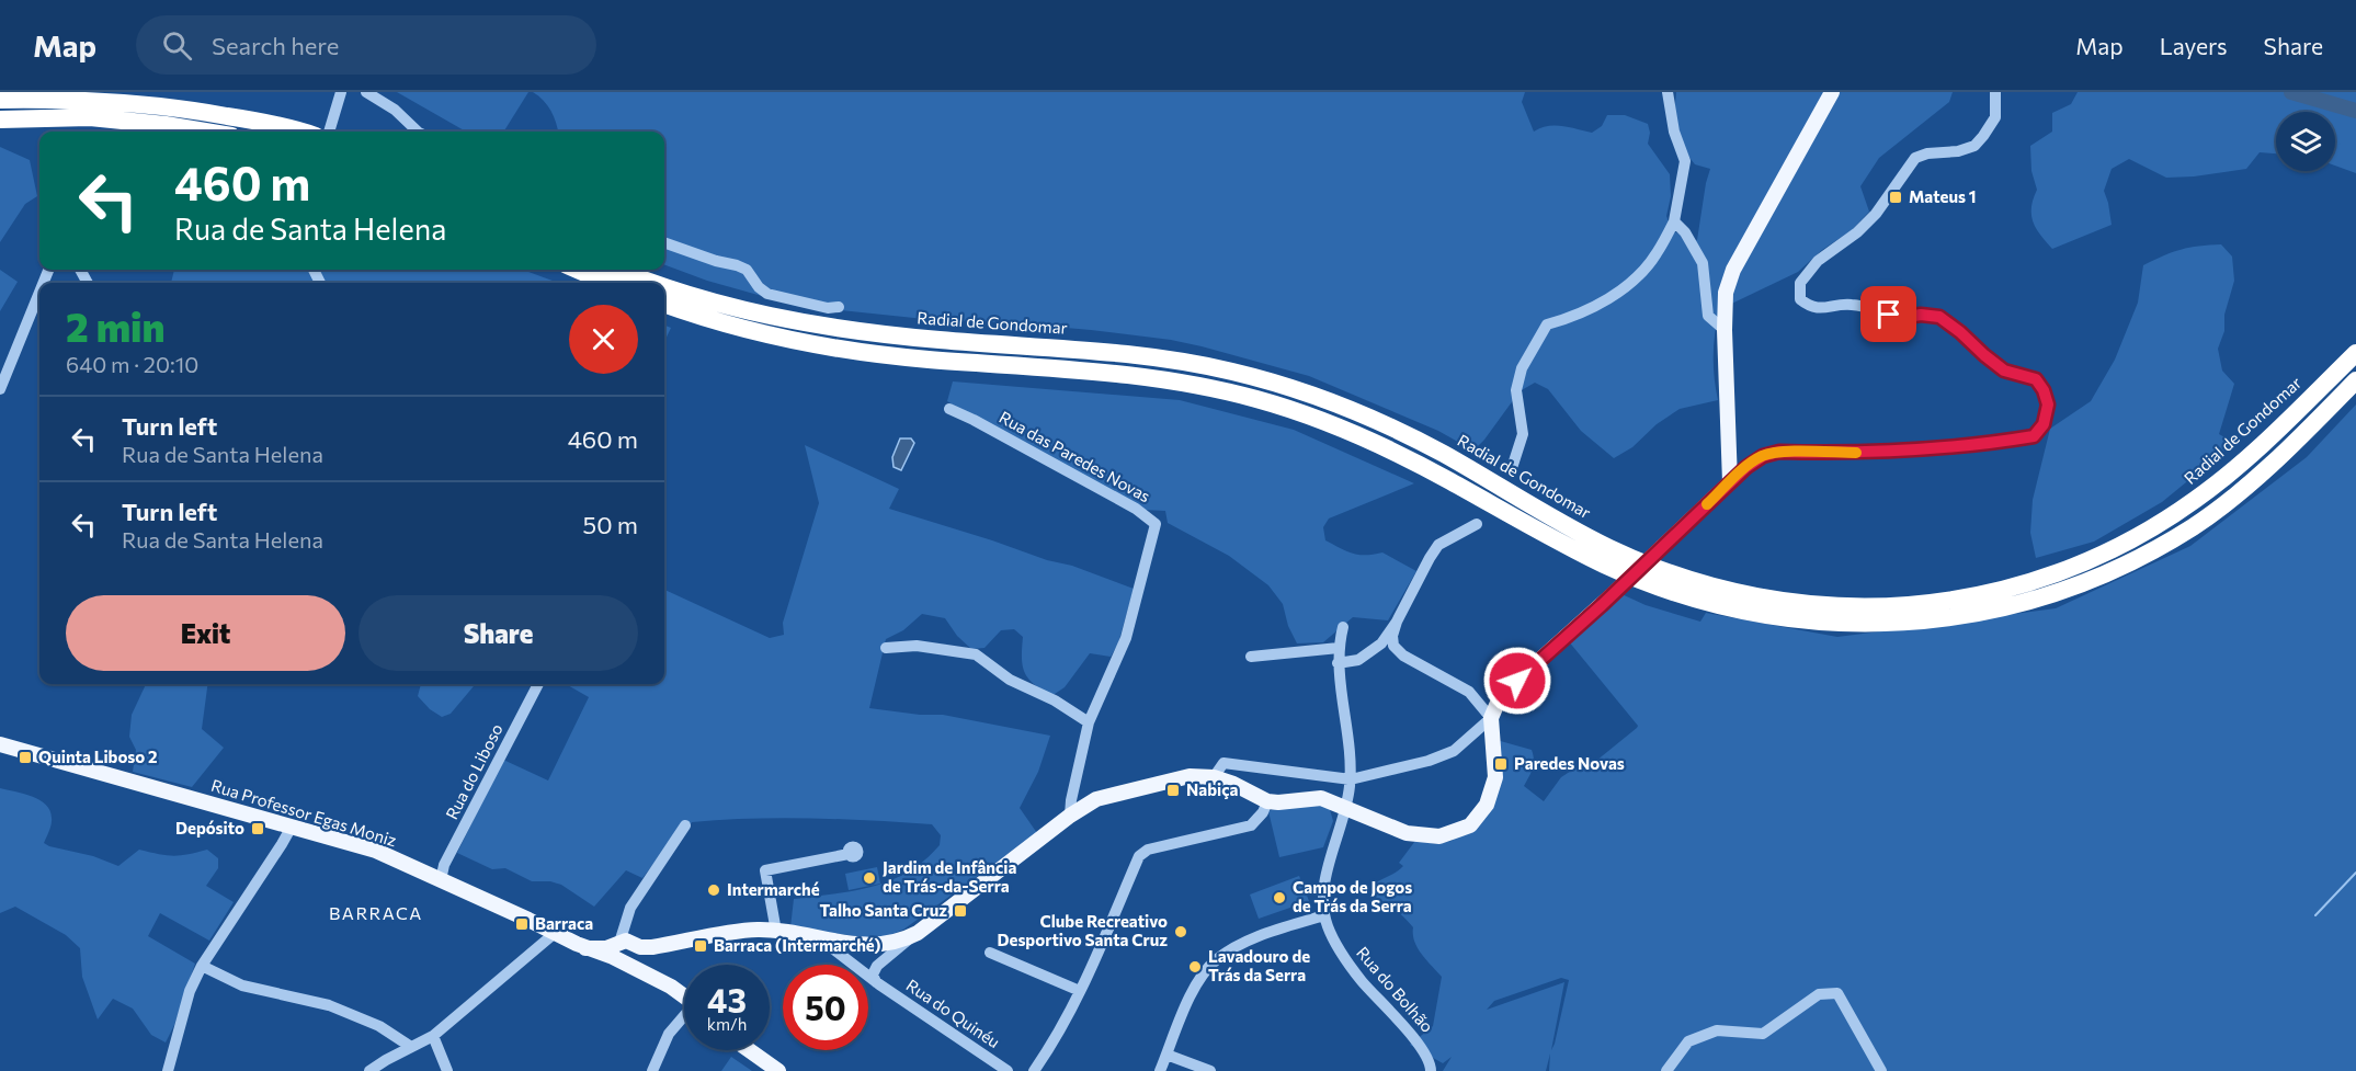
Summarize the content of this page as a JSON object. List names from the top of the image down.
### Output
{
  "streets": {
    "highway": ["Radial de Gondomar"],
    "main road": ["Rua Professor Egas Moniz"],
    "street": [
      "Rua das Paredes Novas",
      "Rua do Liboso",
      "Rua do Bolhão",
      "Rua do Quinéu"
    ]
  },
  "crossings": [
    ["Rua do Liboso", "Rua Professor Egas Moniz"]
  ],
  "districts": ["BARRACA"],
  "places": {
    "transit": [
      "Mateus 1",
      "Quinta Liboso 2",
      "Paredes Novas",
      "Nabiça",
      "Depósito",
      "Talho Santa Cruz",
      "Barraca",
      "Barraca (Intermarché)"
    ],
    "other": [
      "Jardim de Infância de Trás-da-Serra",
      "Intermarché",
      "Campo de Jogos de Trás da Serra",
      "Clube Recreativo Desportivo Santa Cruz",
      "Lavadouro de Trás da Serra"
    ]
  },
  "page": {
    "header": "Map",
    "search": "Search here",
    "nav": ["Map", "Layers", "Share"],
    "turn": ["460 m", "Rua de Santa Helena"],
    "heading": ["2 min", "640 m · 20:10"],
    "list": [
      {
        "name": "Turn left",
        "note": "Rua de Santa Helena",
        "value": "460 m"
      },
      {
        "name": "Turn left",
        "note": "Rua de Santa Helena",
        "value": "50 m"
      }
    ],
    "buttons": ["Exit", "Share"],
    "speed": "43 km/h",
    "limit": "50"
  }
}
